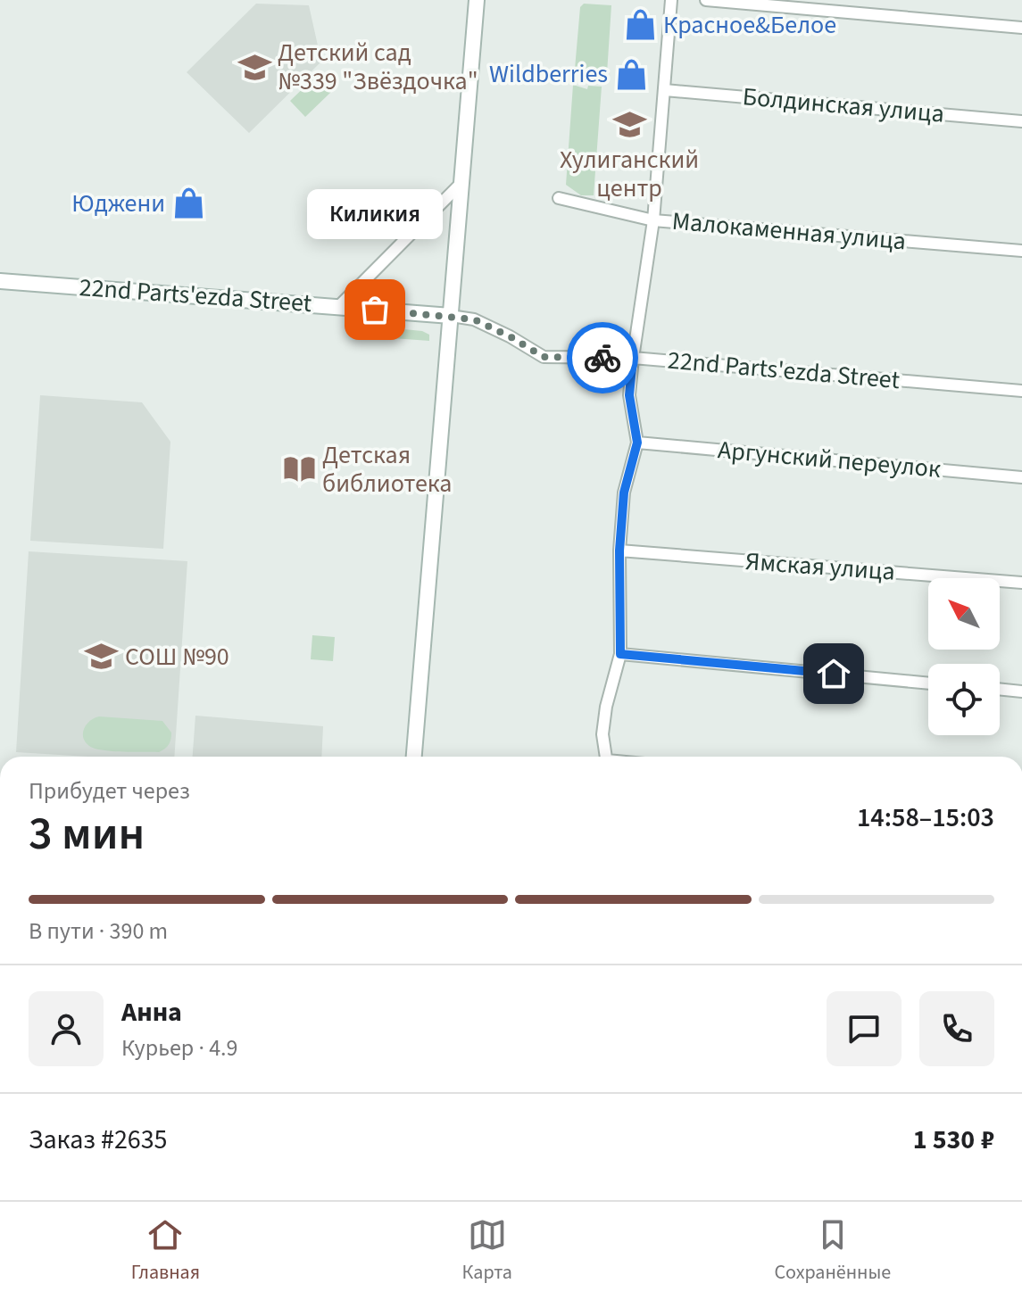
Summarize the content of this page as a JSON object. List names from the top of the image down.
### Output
{
  "streets": {
    "street": [
      "Болдинская улица",
      "Малокаменная улица",
      "22nd Parts'ezda Street",
      "Аргунский переулок",
      "Ямская улица"
    ]
  },
  "places": {
    "shop": ["Красное&Белое", "Wildberries", "Юджени"],
    "school or university": ["Детский сад №339 \"Звёздочка\"", "Хулиганский центр", "СОШ №90"],
    "other": ["Киликия"],
    "library": ["Детская библиотека"]
  },
  "north": "top left",
  "page": {
    "bubble": "Киликия",
    "heading": ["3 мин", "Прибудет через", "14:58–15:03"],
    "panel": [
      "Анна",
      "Курьер · 4.9",
      "Заказ #2635",
      "1 530 ₽"
    ],
    "bar": "В пути · 390 m",
    "tabs": ["Главная", "Карта", "Сохранённые"]
  }
}
